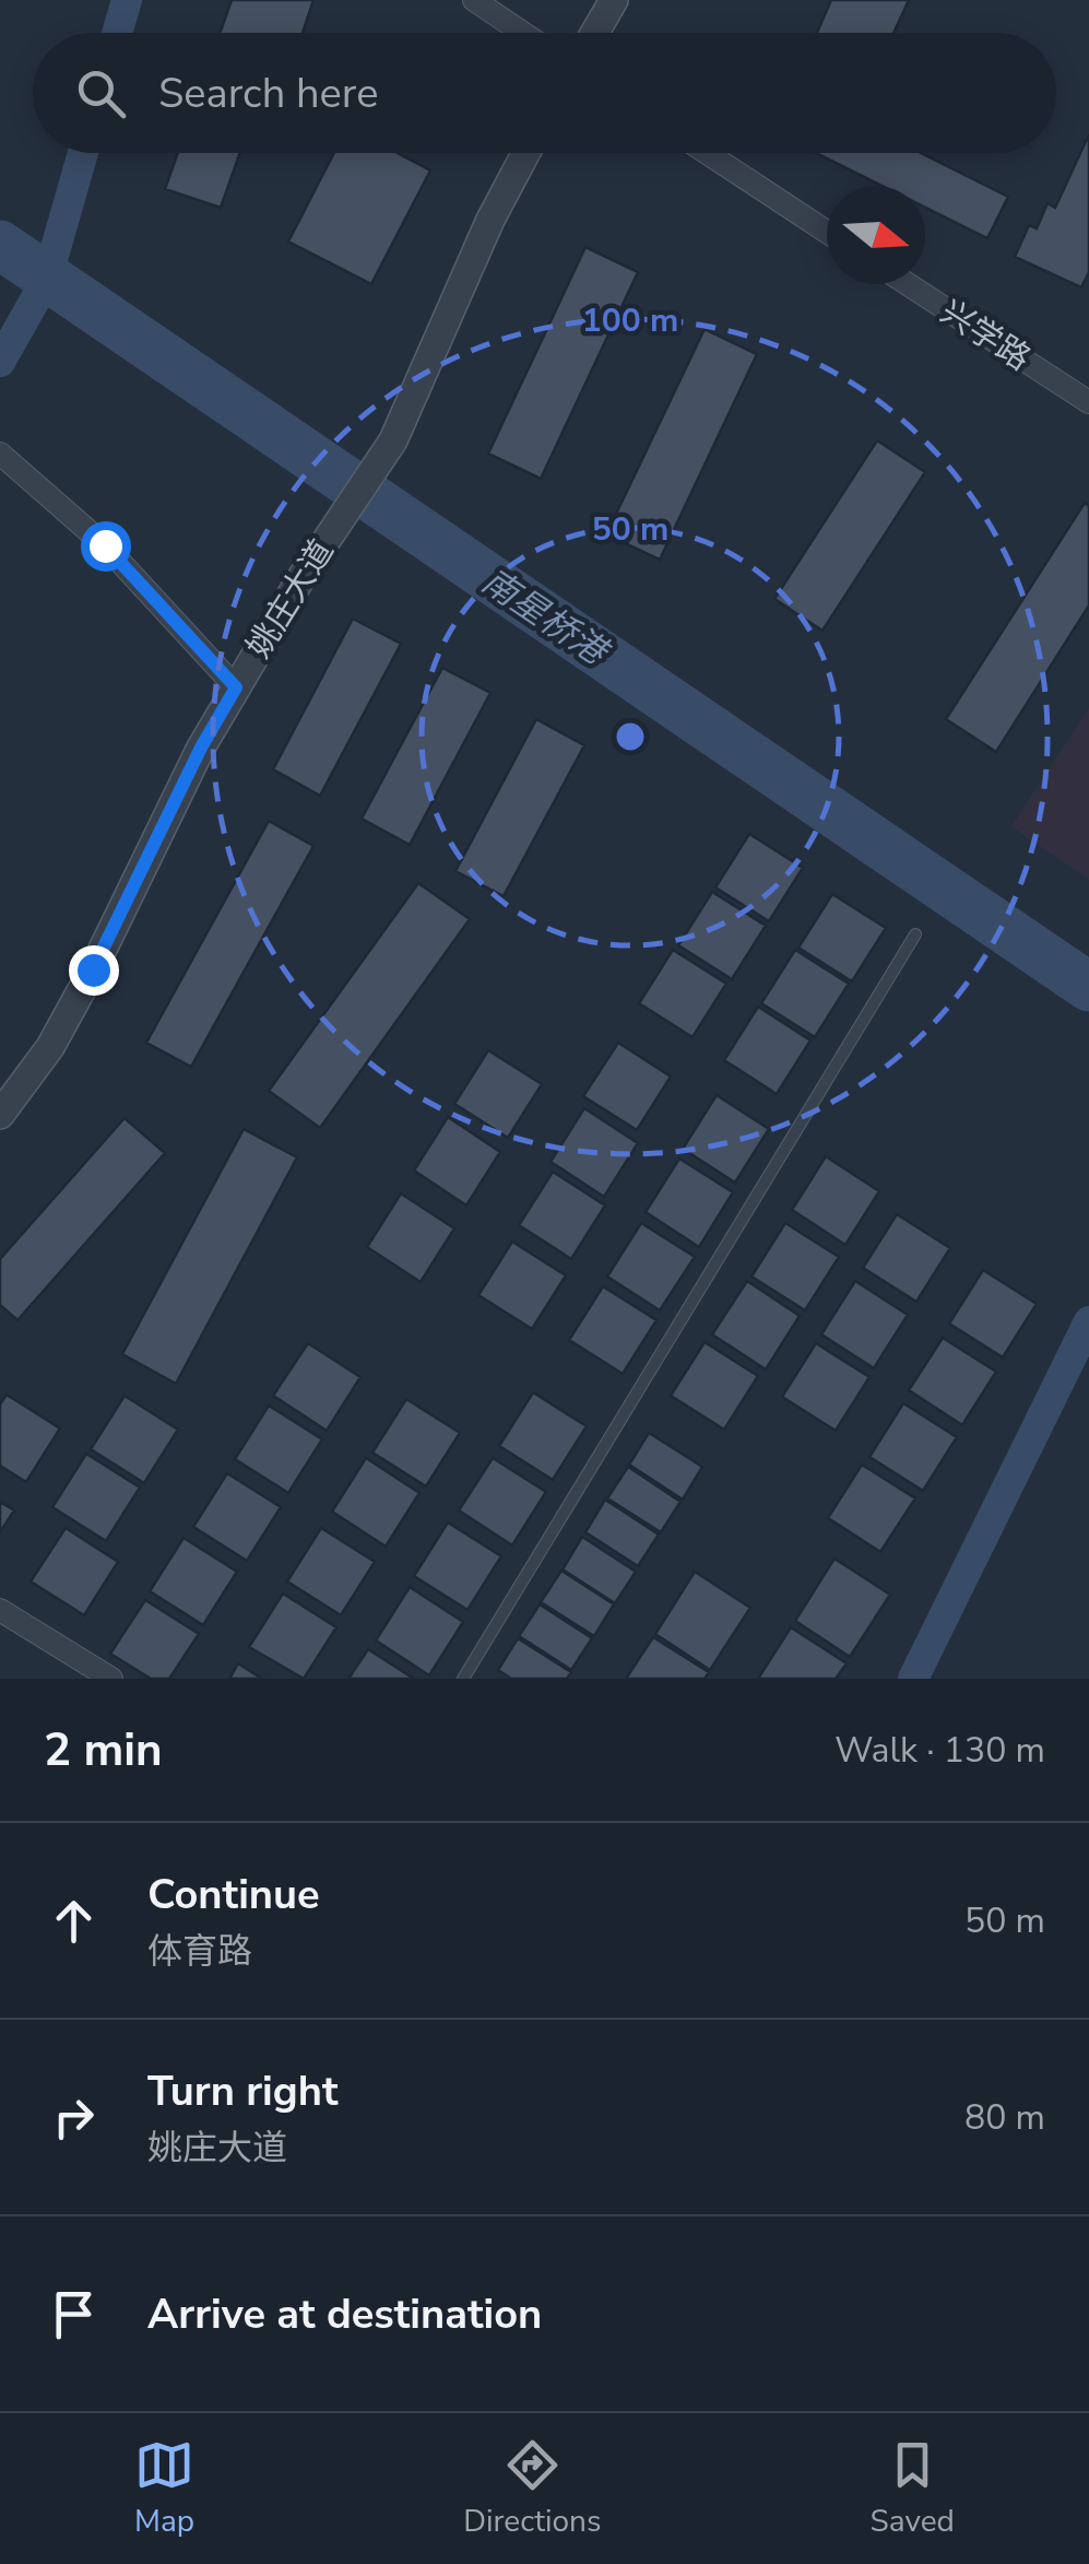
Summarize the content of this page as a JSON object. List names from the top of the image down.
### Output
{
  "streets": {
    "street": ["兴学路", "姚庄大道"]
  },
  "water": ["南星桥港"],
  "north": "right",
  "page": {
    "search": "Search here",
    "heading": ["2 min", "Walk · 130 m"],
    "list": [
      ["Continue", "体育路", "50 m"],
      ["Turn right", "姚庄大道", "80 m"],
      "Arrive at destination"
    ],
    "nav": ["Map", "Directions", "Saved"]
  },
  "rings": ["100 m", "50 m"]
}
